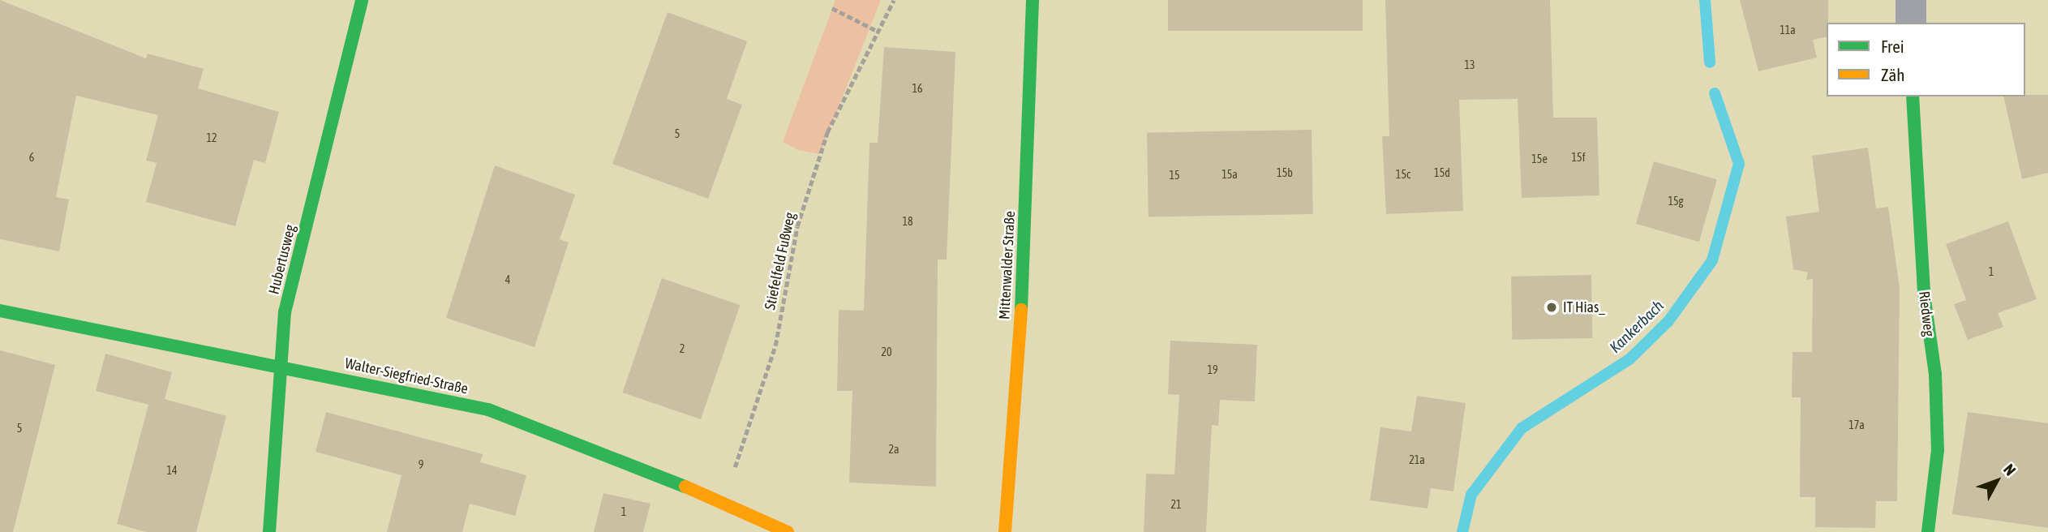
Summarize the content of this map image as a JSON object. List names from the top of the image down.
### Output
{
  "streets": {
    "street": [
      "Hubertusweg",
      "Mittenwalder Straße",
      "Riedweg",
      "Walter-Siegfried-Straße"
    ],
    "path": ["Stiefelfeld Fußweg"]
  },
  "crossings": [
    ["Hubertusweg", "Walter-Siegfried-Straße"],
    ["Stiefelfeld Fußweg", "Walter-Siegfried-Straße"]
  ],
  "water": ["Kankerbach"],
  "places": ["IT Hias_"],
  "house_numbers": [
    "11a",
    "13",
    "16",
    "5",
    "12",
    "6",
    "15f",
    "15e",
    "15b",
    "15d",
    "15a",
    "15c",
    "15",
    "15g",
    "18",
    "1",
    "4",
    "2",
    "20",
    "19",
    "17a",
    "5",
    "2a",
    "21a",
    "9",
    "14",
    "21",
    "1"
  ],
  "legend": ["Frei", "Zäh"],
  "north": "top right"
}
